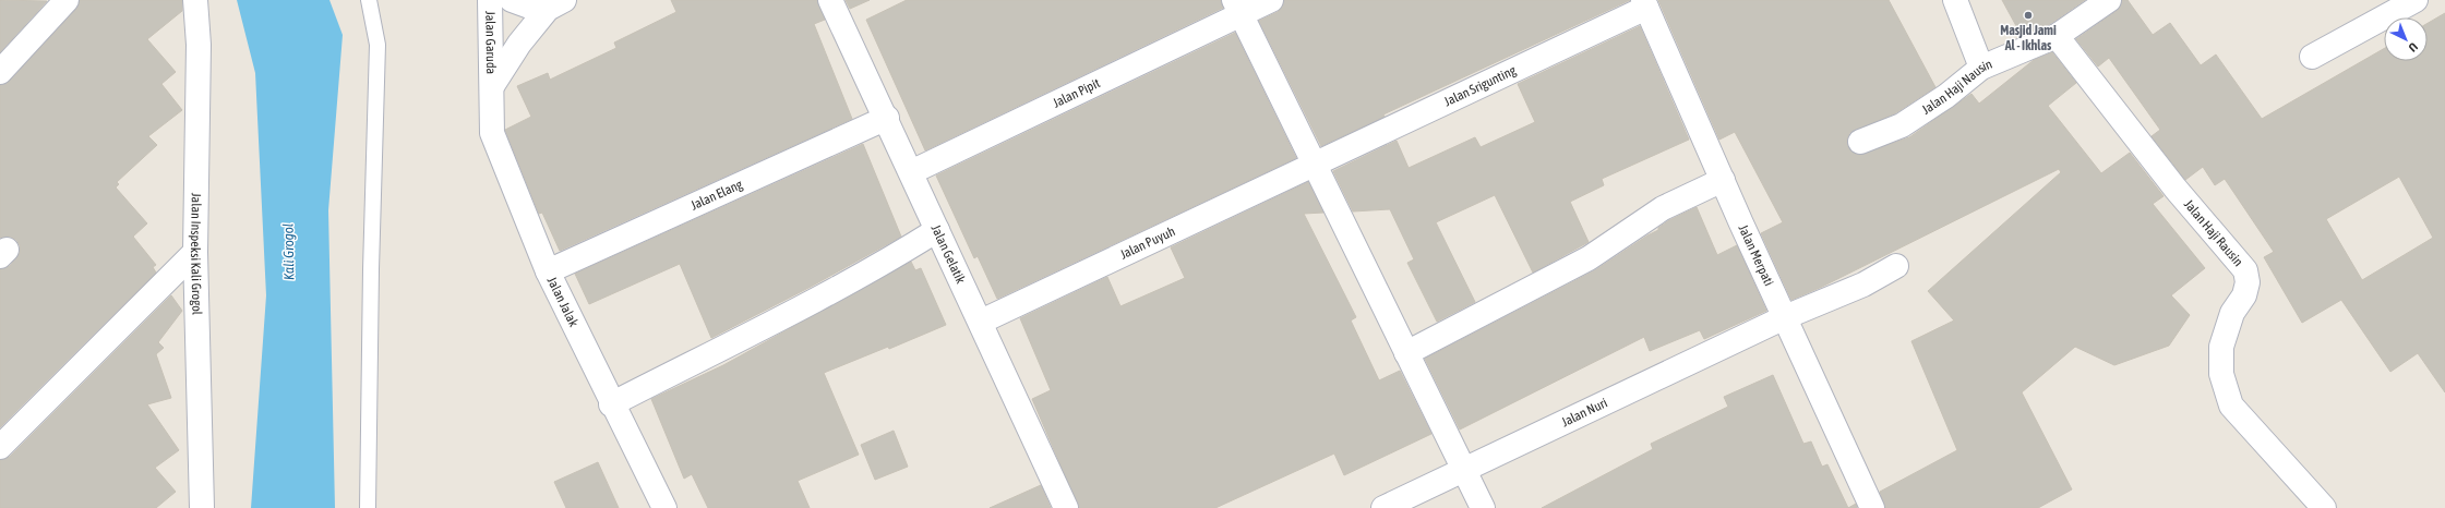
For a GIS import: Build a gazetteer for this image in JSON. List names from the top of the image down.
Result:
{
  "streets": {
    "street": [
      "Jalan Garuda",
      "Jalan Srigunting",
      "Jalan Haji Nausin",
      "Jalan Pipit",
      "Jalan Elang",
      "Jalan Haji Rausin",
      "Jalan Puyuh",
      "Jalan Inspeksi Kali Grogol",
      "Jalan Gelatik",
      "Jalan Merpati",
      "Jalan Jalak",
      "Jalan Nuri"
    ]
  },
  "crossings": [
    ["Jalan Garuda", "Jalan Jalak"],
    ["Jalan Srigunting", "Jalan Puyuh"],
    ["Jalan Srigunting", "Jalan Merpati"],
    ["Jalan Haji Nausin", "Jalan Haji Rausin"],
    ["Jalan Pipit", "Jalan Gelatik"],
    ["Jalan Elang", "Jalan Gelatik"],
    ["Jalan Elang", "Jalan Jalak"],
    ["Jalan Puyuh", "Jalan Gelatik"],
    ["Jalan Merpati", "Jalan Nuri"]
  ],
  "water": ["Kali Grogol"],
  "places": ["Masjid Jami Al - Ikhlas"],
  "north": "bottom right"
}
